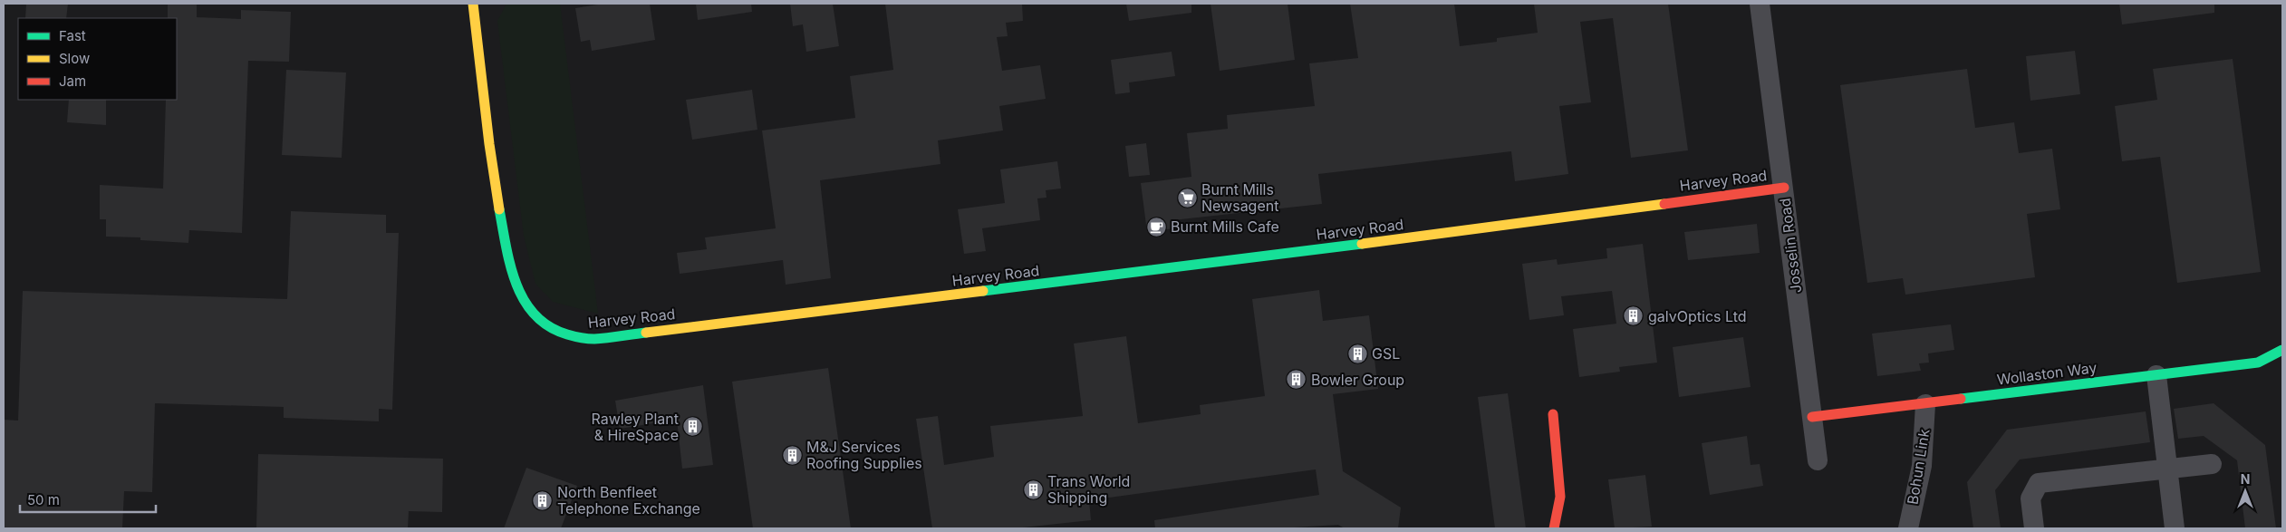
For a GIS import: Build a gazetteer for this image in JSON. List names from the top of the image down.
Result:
{
  "streets": {
    "street": [
      "Harvey Road",
      "Josselin Road",
      "Wollaston Way",
      "Bohun Link"
    ]
  },
  "crossings": [
    ["Harvey Road", "Josselin Road"],
    ["Josselin Road", "Wollaston Way"],
    ["Wollaston Way", "Bohun Link"]
  ],
  "places": {
    "supermarket": ["Burnt Mills Newsagent"],
    "cafe": ["Burnt Mills Cafe"],
    "building": [
      "galvOptics Ltd",
      "GSL",
      "Bowler Group",
      "Rawley Plant & HireSpace",
      "M&J Services Roofing Supplies",
      "Trans World Shipping",
      "North Benfleet Telephone Exchange"
    ]
  },
  "legend": ["Fast", "Slow", "Jam"],
  "scale_bar": "50 m",
  "north": "top"
}
